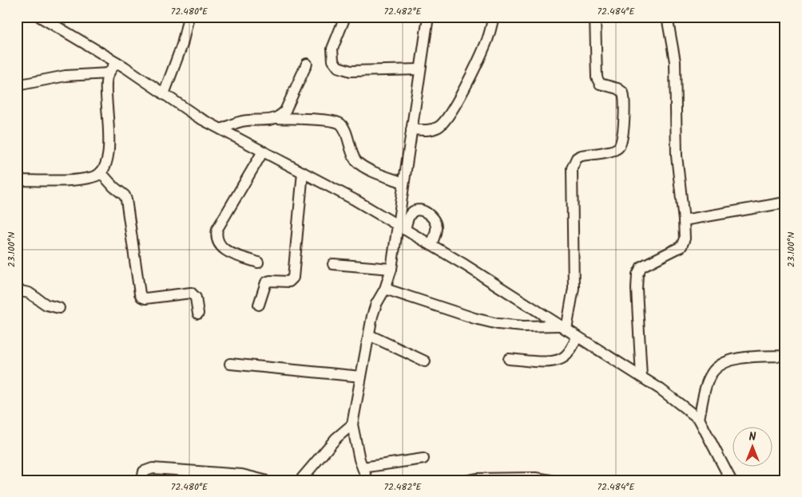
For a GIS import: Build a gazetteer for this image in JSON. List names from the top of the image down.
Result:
{
  "north": "top",
  "coordinates": [
    "72.480°E",
    "72.482°E",
    "72.484°E",
    "23.100°N"
  ]
}
